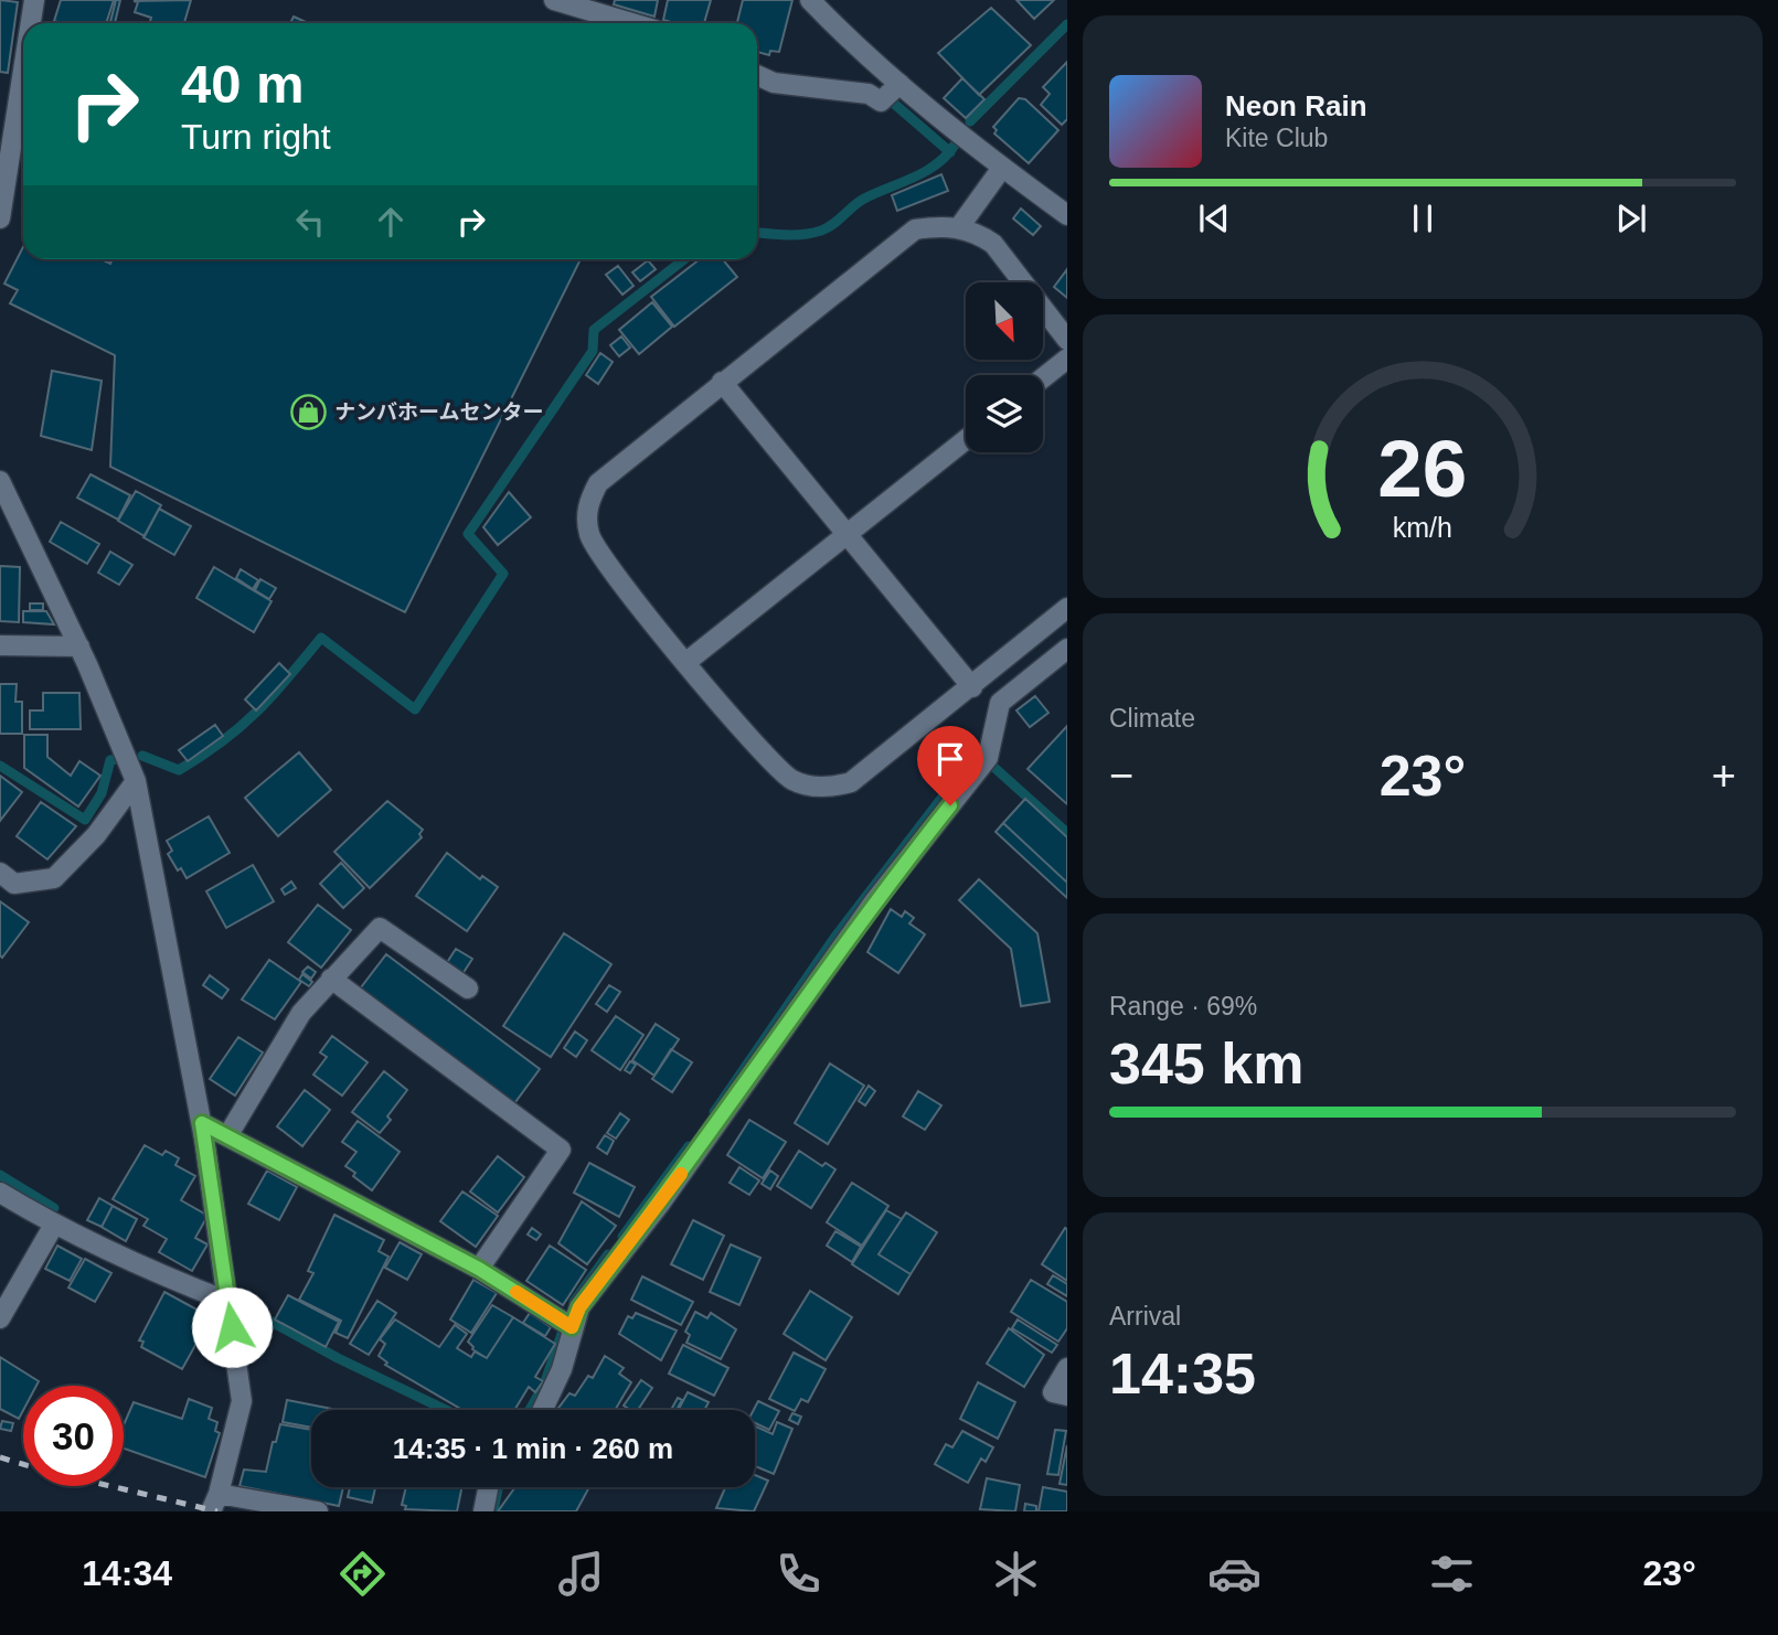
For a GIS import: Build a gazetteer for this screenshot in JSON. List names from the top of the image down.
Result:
{
  "places": {
    "shop": ["ナンバホームセンター"]
  },
  "north": "bottom right",
  "page": {
    "turn": ["40 m", "Turn right"],
    "song": ["Neon Rain", "Kite Club"],
    "tile": [
      "Climate",
      ["Range · 69%", "345 km"],
      ["Arrival", "14:35"]
    ],
    "heat": ["−", "23°", "+"],
    "limit": "30",
    "trip": "14:35 · 1 min · 260 m",
    "tabs": ["14:34", "23°"],
    "gauge": ["26", "km/h"]
  }
}
